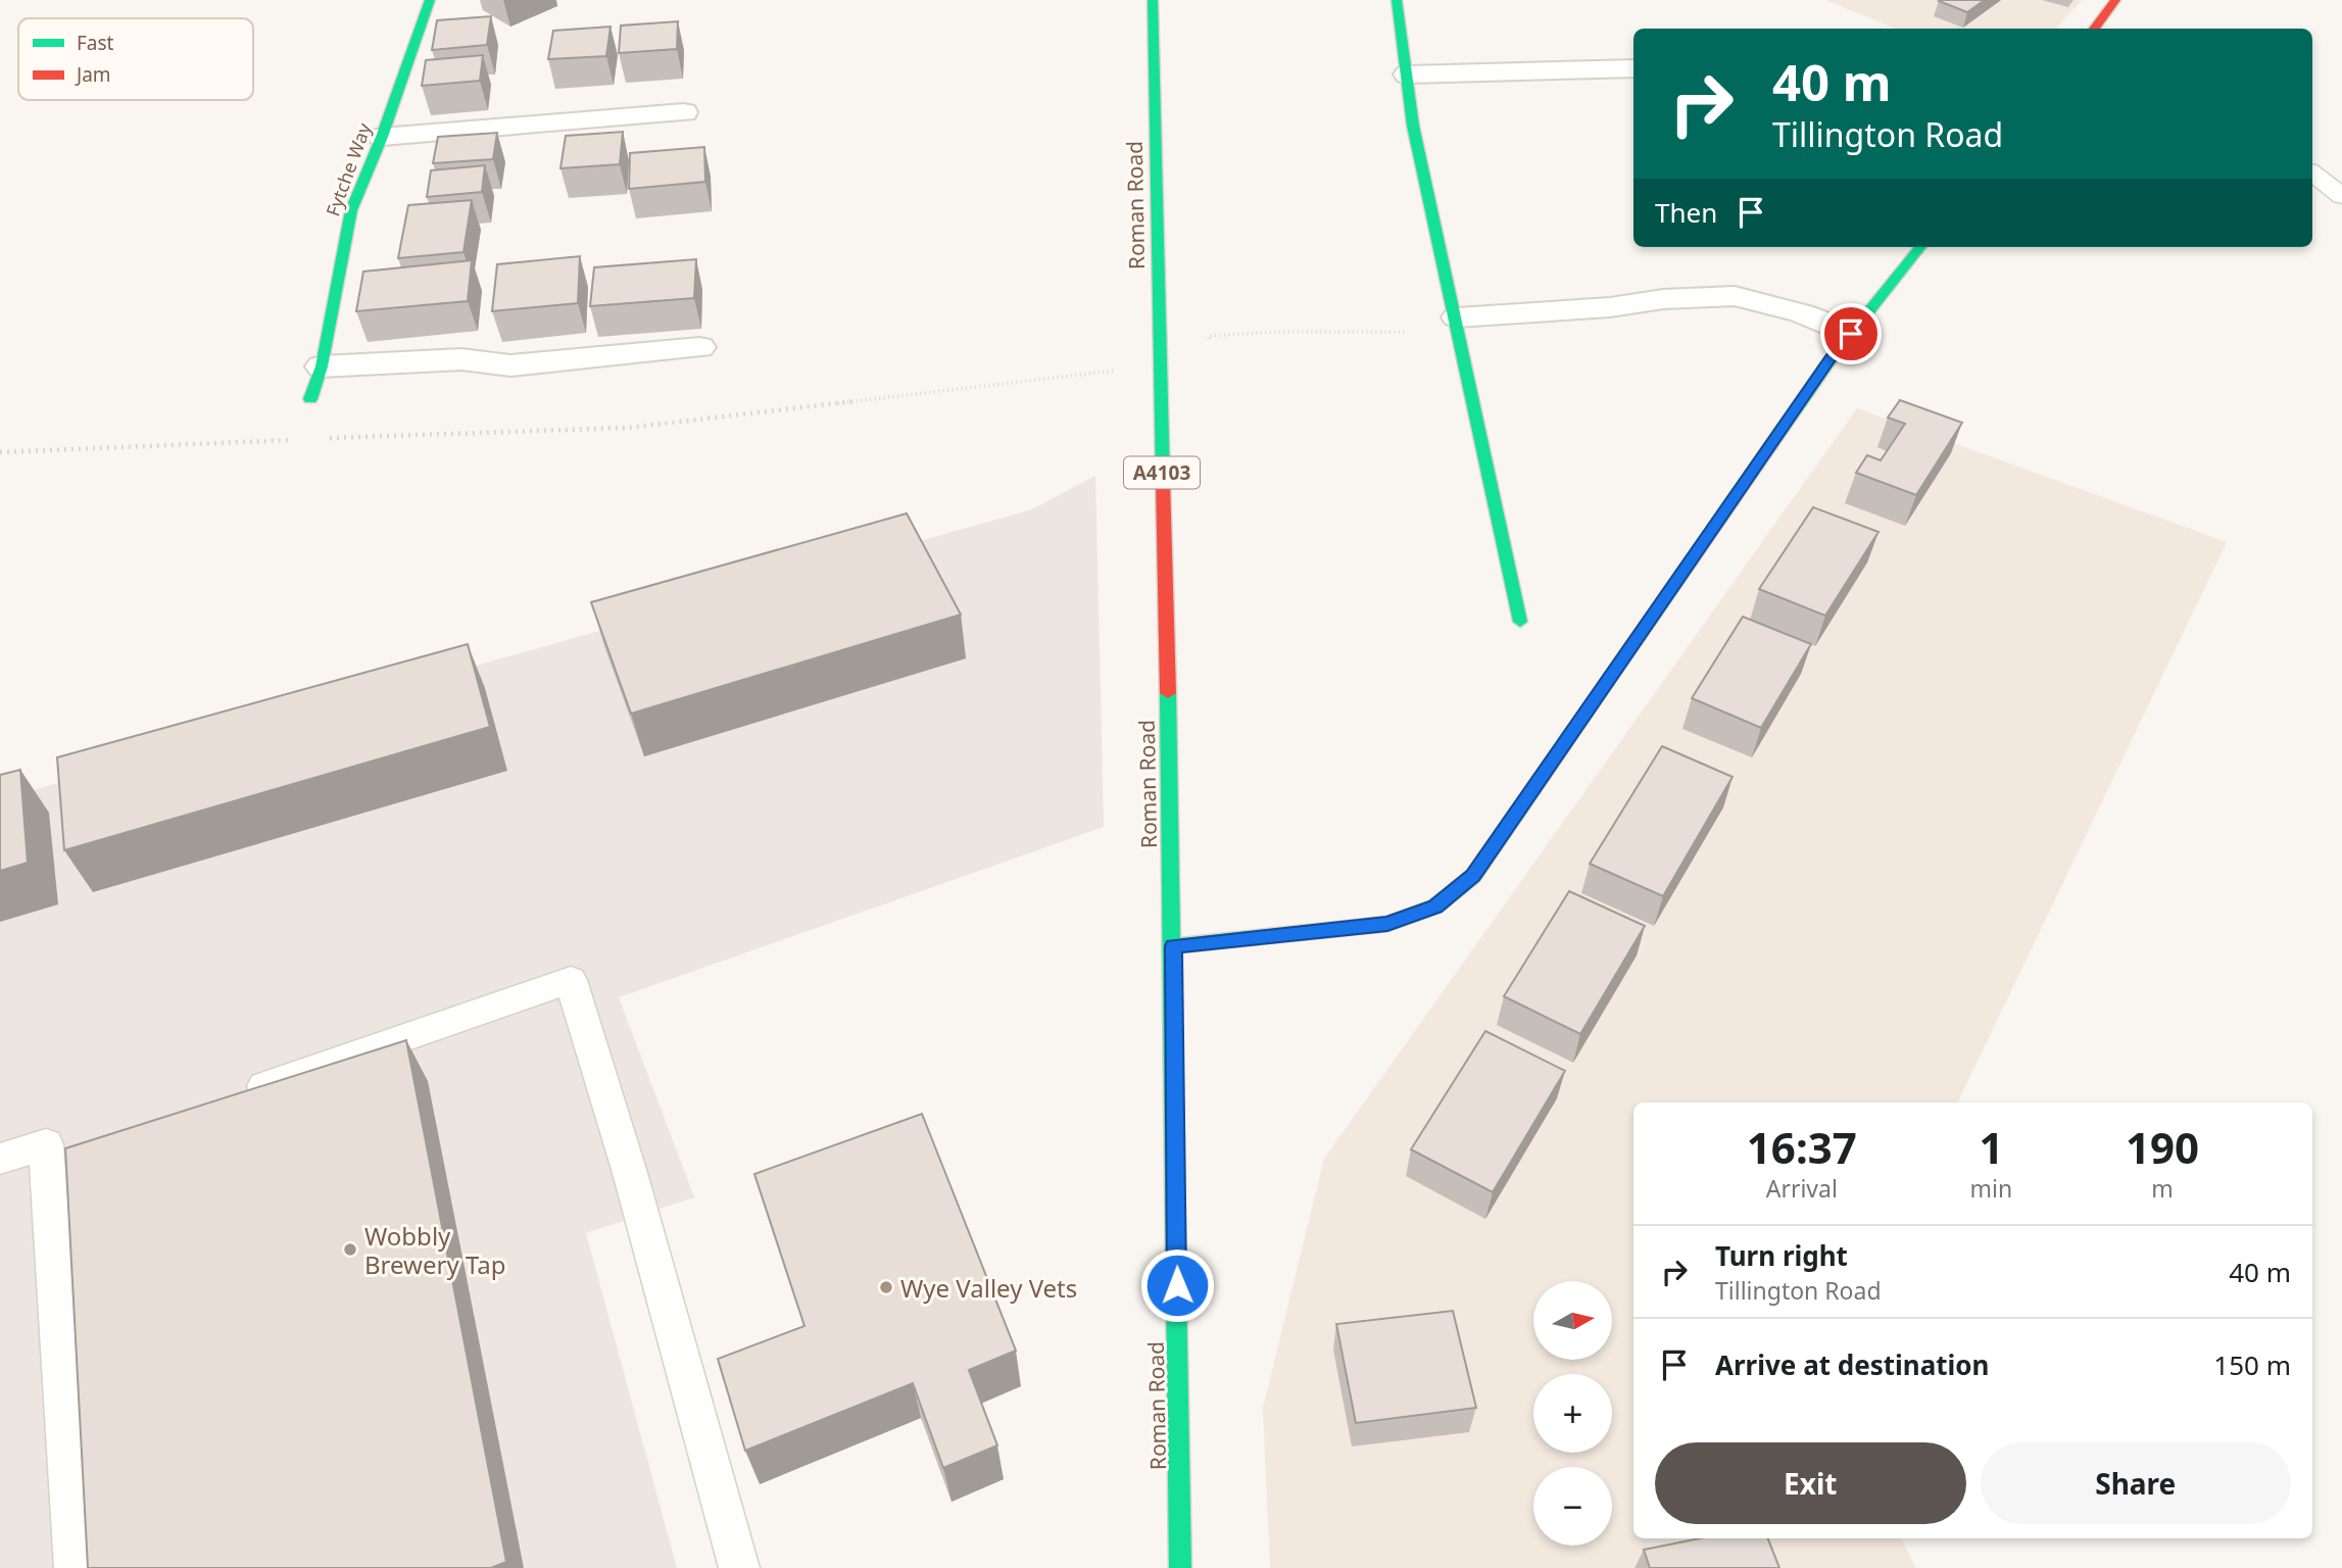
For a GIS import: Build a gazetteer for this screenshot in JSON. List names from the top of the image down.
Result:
{
  "streets": {
    "street": ["Fytche Way", "Roman Road", "A4103"]
  },
  "places": ["Wobbly Brewery Tap", "Wye Valley Vets"],
  "legend": ["Fast", "Jam"],
  "north": "right",
  "page": {
    "turn": ["40 m", "Tillington Road"],
    "then": "Then",
    "eta": [
      "16:37",
      "Arrival",
      "1",
      "min",
      "190",
      "m"
    ],
    "list": [
      {
        "name": "Turn right",
        "note": "Tillington Road",
        "value": "40 m"
      },
      {
        "name": "Arrive at destination",
        "value": "150 m"
      }
    ],
    "map_buttons": ["+", "−"],
    "buttons": ["Exit", "Share"]
  }
}
